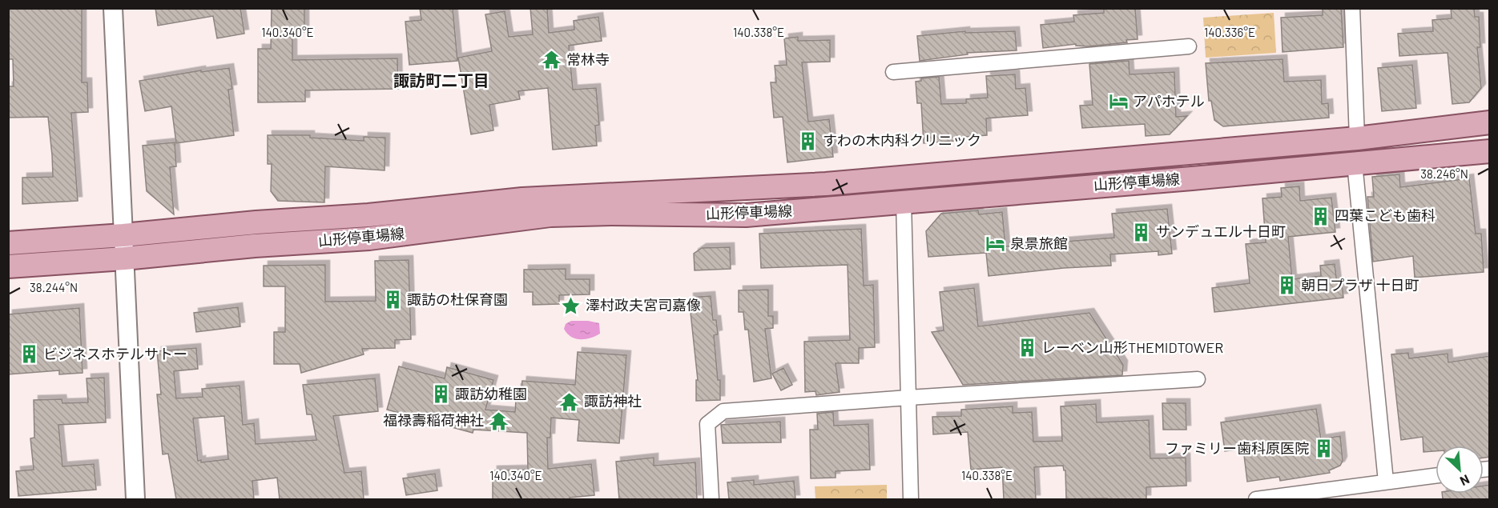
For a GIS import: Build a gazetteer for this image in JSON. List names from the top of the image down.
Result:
{
  "streets": {
    "main road": ["山形停車場線"]
  },
  "districts": ["諏訪町二丁目"],
  "places": {
    "temple": ["常林寺", "諏訪神社", "福禄壽稲荷神社"],
    "hotel": ["アパホテル", "泉景旅館"],
    "building": [
      "すわの木内科クリニック",
      "四葉こども歯科",
      "サンデュエル十日町",
      "朝日プラザ 十日町",
      "諏訪の杜保育園",
      "レーベン山形THEMIDTOWER",
      "ビジネスホテルサトー",
      "諏訪幼稚園",
      "ファミリー歯科原医院"
    ],
    "place": ["澤村政夫宮司嘉像"]
  },
  "north": "bottom right",
  "coordinates": [
    "140.340°E",
    "140.338°E",
    "140.336°E",
    "38.246°N",
    "38.244°N"
  ]
}
